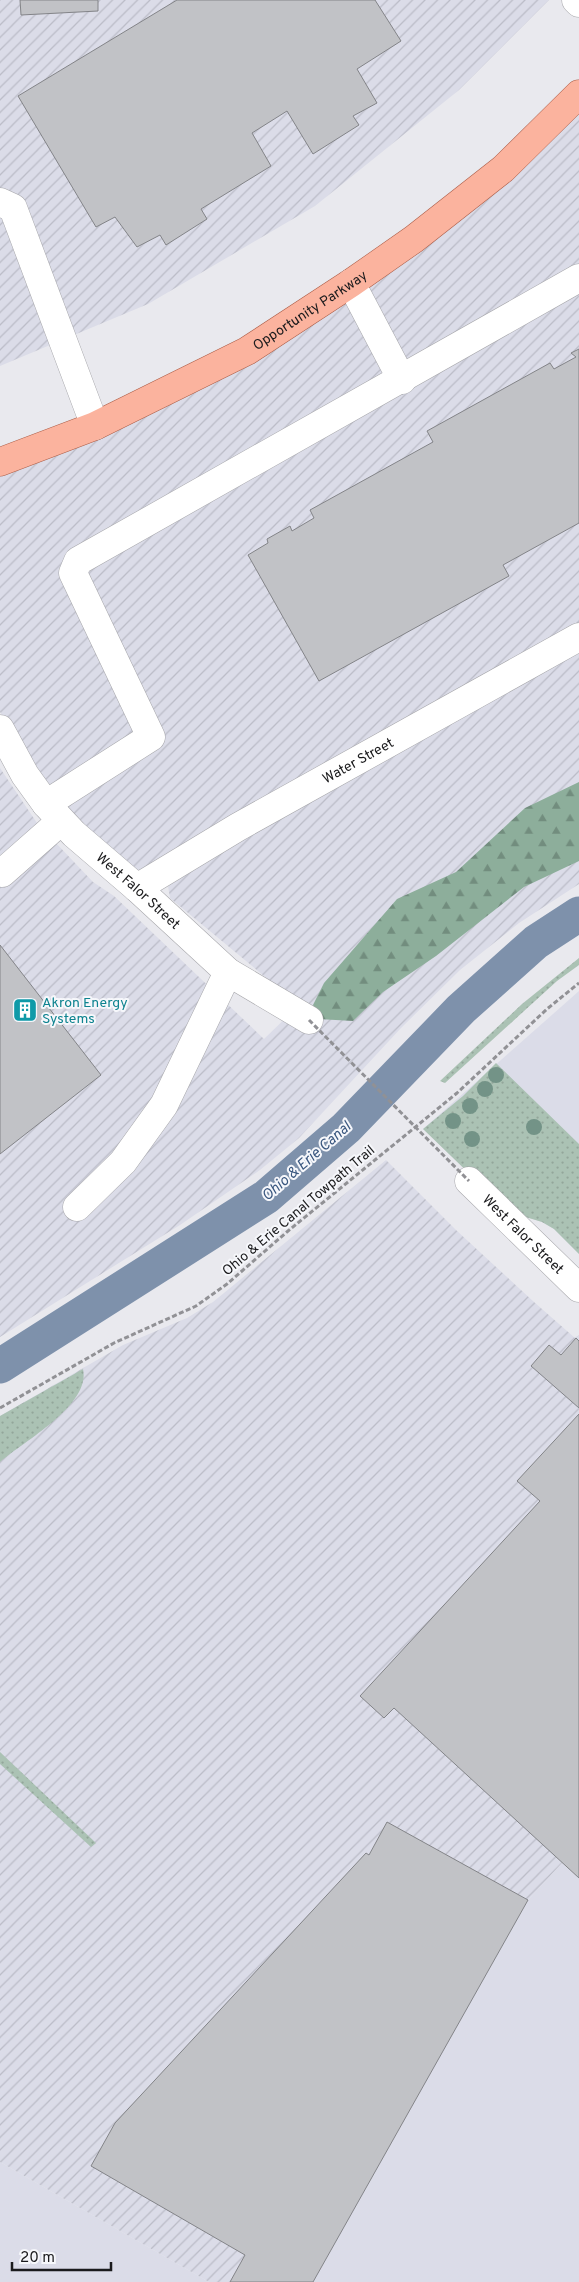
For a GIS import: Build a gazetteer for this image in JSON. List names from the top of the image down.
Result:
{
  "streets": {
    "main road": ["Opportunity Parkway"],
    "street": ["Water Street", "West Falor Street"],
    "path": ["Ohio & Erie Canal Towpath Trail"]
  },
  "crossings": [
    ["Water Street", "West Falor Street"]
  ],
  "water": ["Ohio & Erie Canal"],
  "places": {
    "building": ["Akron Energy Systems"]
  },
  "scale_bar": "20 m"
}
